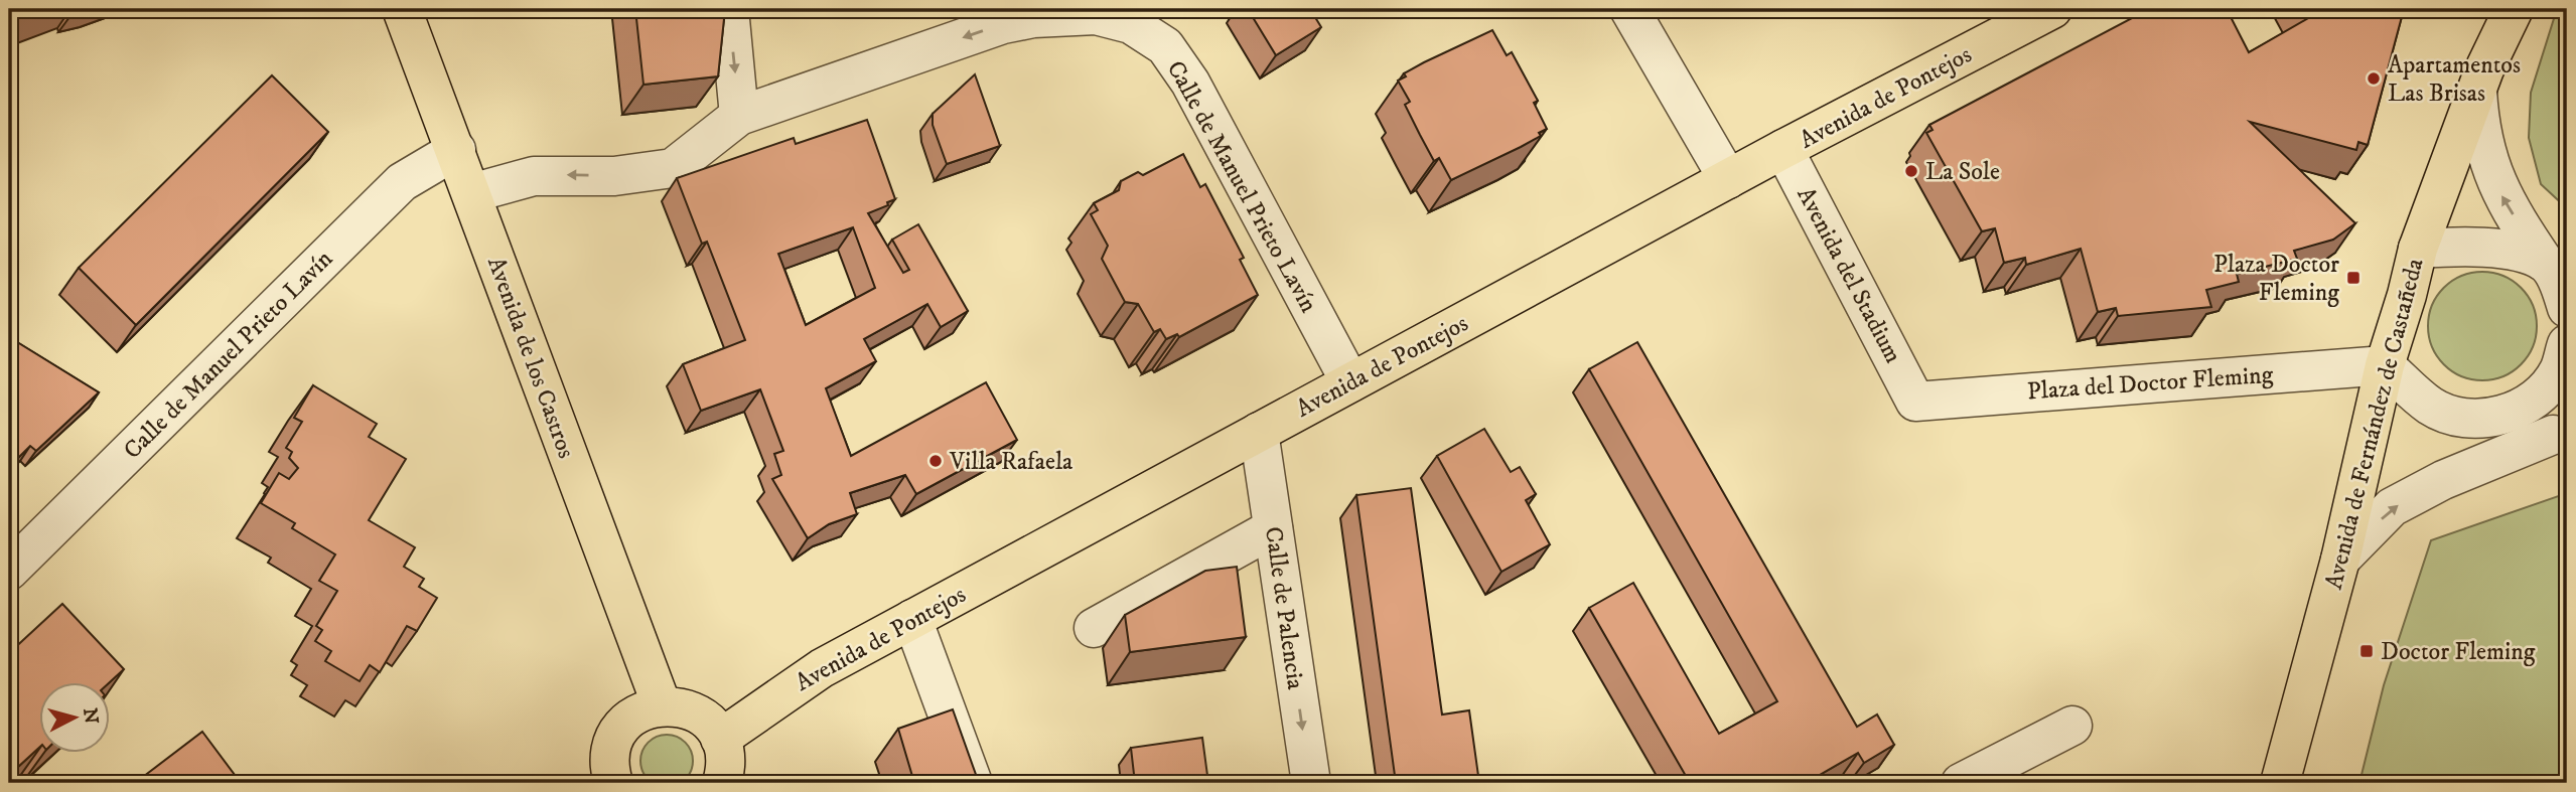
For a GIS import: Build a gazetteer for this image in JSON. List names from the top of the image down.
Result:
{
  "streets": {
    "main road": ["Avenida de Pontejos", "Avenida de los Castros", "Avenida de Fernández de Castañeda"],
    "street": [
      "Calle de Manuel Prieto Lavín",
      "Avenida del Stadium",
      "Plaza del Doctor Fleming",
      "Calle de Palencia"
    ]
  },
  "crossings": [
    ["Avenida de Pontejos", "Calle de Manuel Prieto Lavín"],
    ["Avenida de Pontejos", "Avenida del Stadium"],
    ["Avenida de Pontejos", "Calle de Palencia"],
    ["Calle de Manuel Prieto Lavín", "Avenida de los Castros"],
    ["Avenida del Stadium", "Plaza del Doctor Fleming"],
    ["Plaza del Doctor Fleming", "Avenida de Fernández de Castañeda"]
  ],
  "one_way": ["Calle de Manuel Prieto Lavín", "Calle de Palencia"],
  "places": {
    "other": ["Apartamentos Las Brisas", "La Sole", "Villa Rafaela"],
    "transit": ["Plaza Doctor Fleming", "Doctor Fleming"]
  },
  "north": "right"
}
